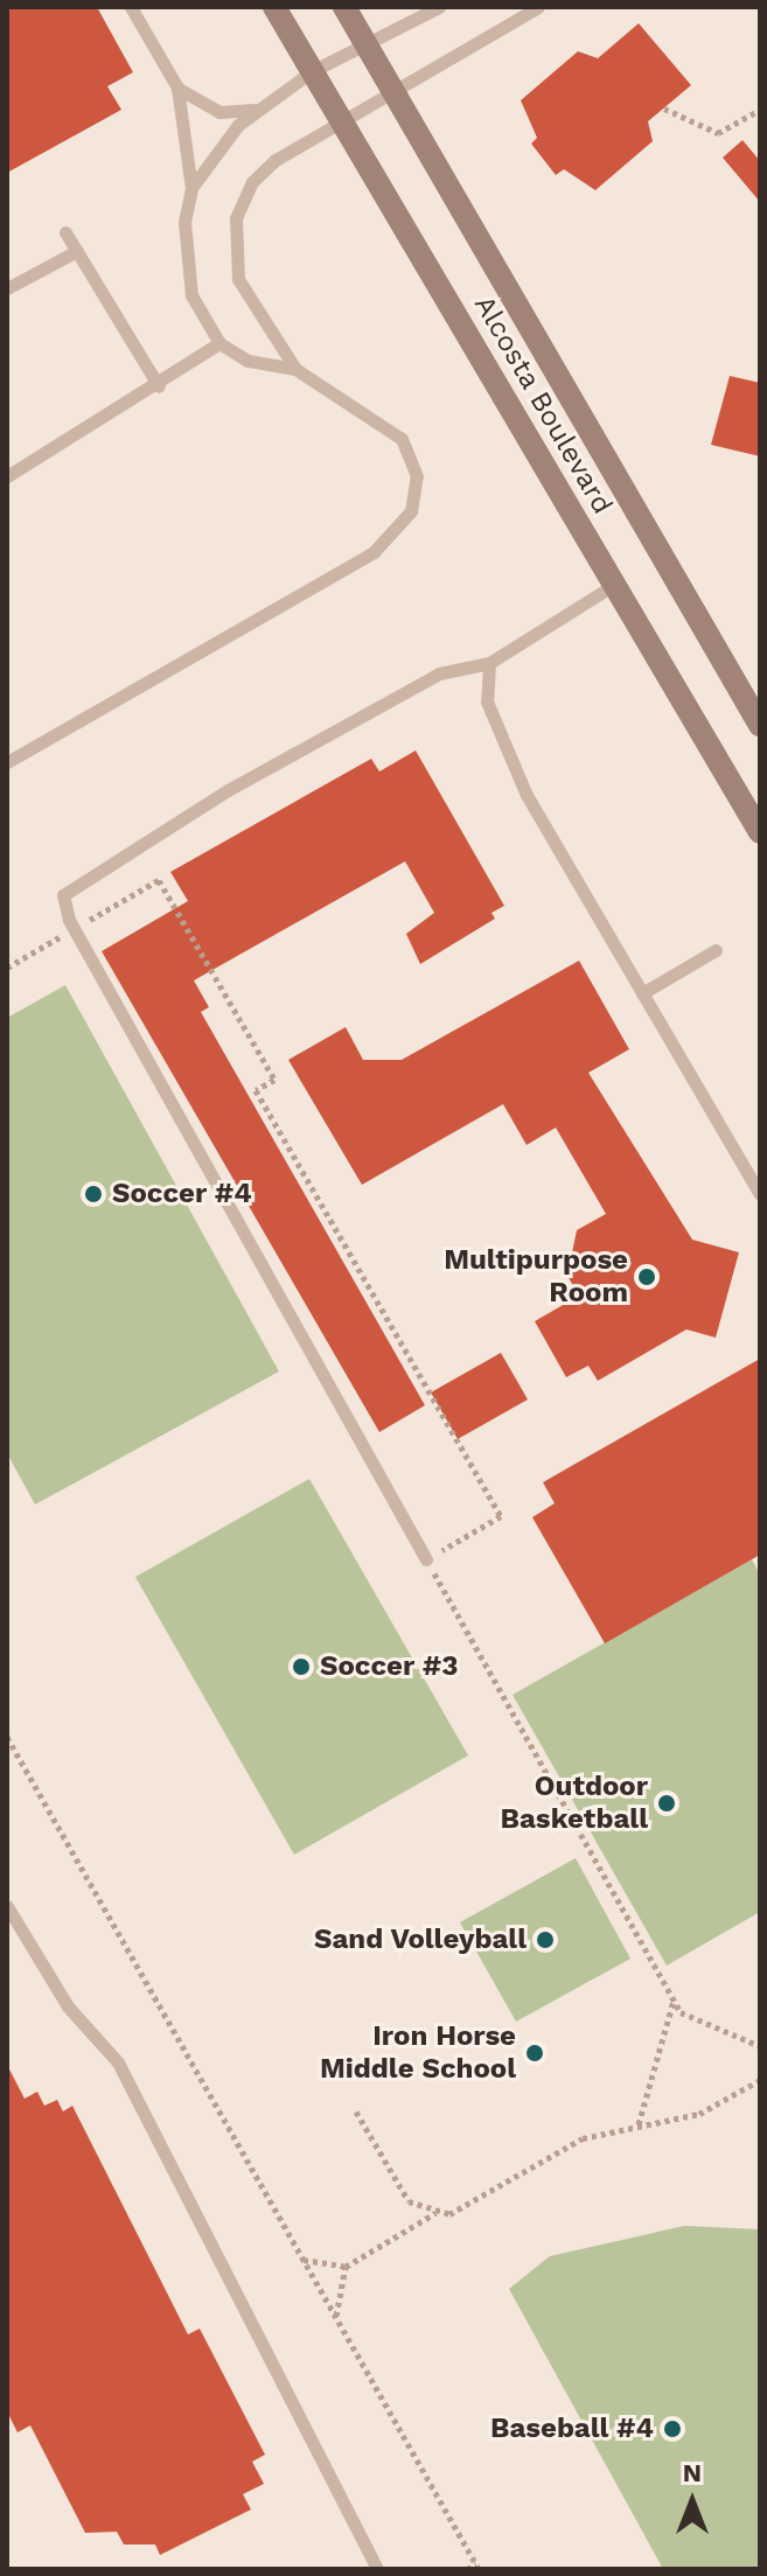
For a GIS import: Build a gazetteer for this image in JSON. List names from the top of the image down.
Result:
{
  "streets": {
    "main road": ["Alcosta Boulevard"]
  },
  "places": [
    "Soccer #4",
    "Multipurpose Room",
    "Soccer #3",
    "Outdoor Basketball",
    "Sand Volleyball",
    "Iron Horse Middle School",
    "Baseball #4"
  ],
  "north": "top"
}
